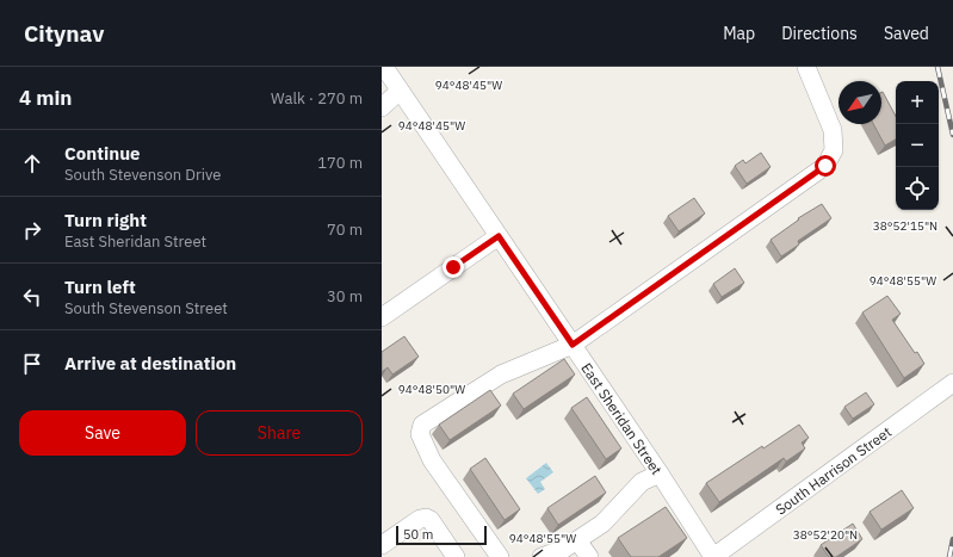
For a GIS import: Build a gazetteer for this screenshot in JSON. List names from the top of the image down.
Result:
{
  "streets": {
    "street": ["East Sheridan Street", "South Harrison Street"]
  },
  "crossings": [
    ["East Sheridan Street", "South Harrison Street"]
  ],
  "scale_bar": "50 m",
  "north": "bottom left",
  "page": {
    "header": "Citynav",
    "nav": ["Map", "Directions", "Saved"],
    "heading": ["4 min", "Walk · 270 m"],
    "map_buttons": ["+", "−"],
    "list": [
      ["Continue", "South Stevenson Drive", "170 m"],
      ["Turn right", "East Sheridan Street", "70 m"],
      ["Turn left", "South Stevenson Street", "30 m"],
      "Arrive at destination"
    ],
    "buttons": ["Save", "Share"],
    "scale": "50 m"
  },
  "coordinates": [
    "94°48'45\"W",
    "38°52'15\"N",
    "94°48'55\"W",
    "94°48'50\"W",
    "38°52'20\"N"
  ]
}
